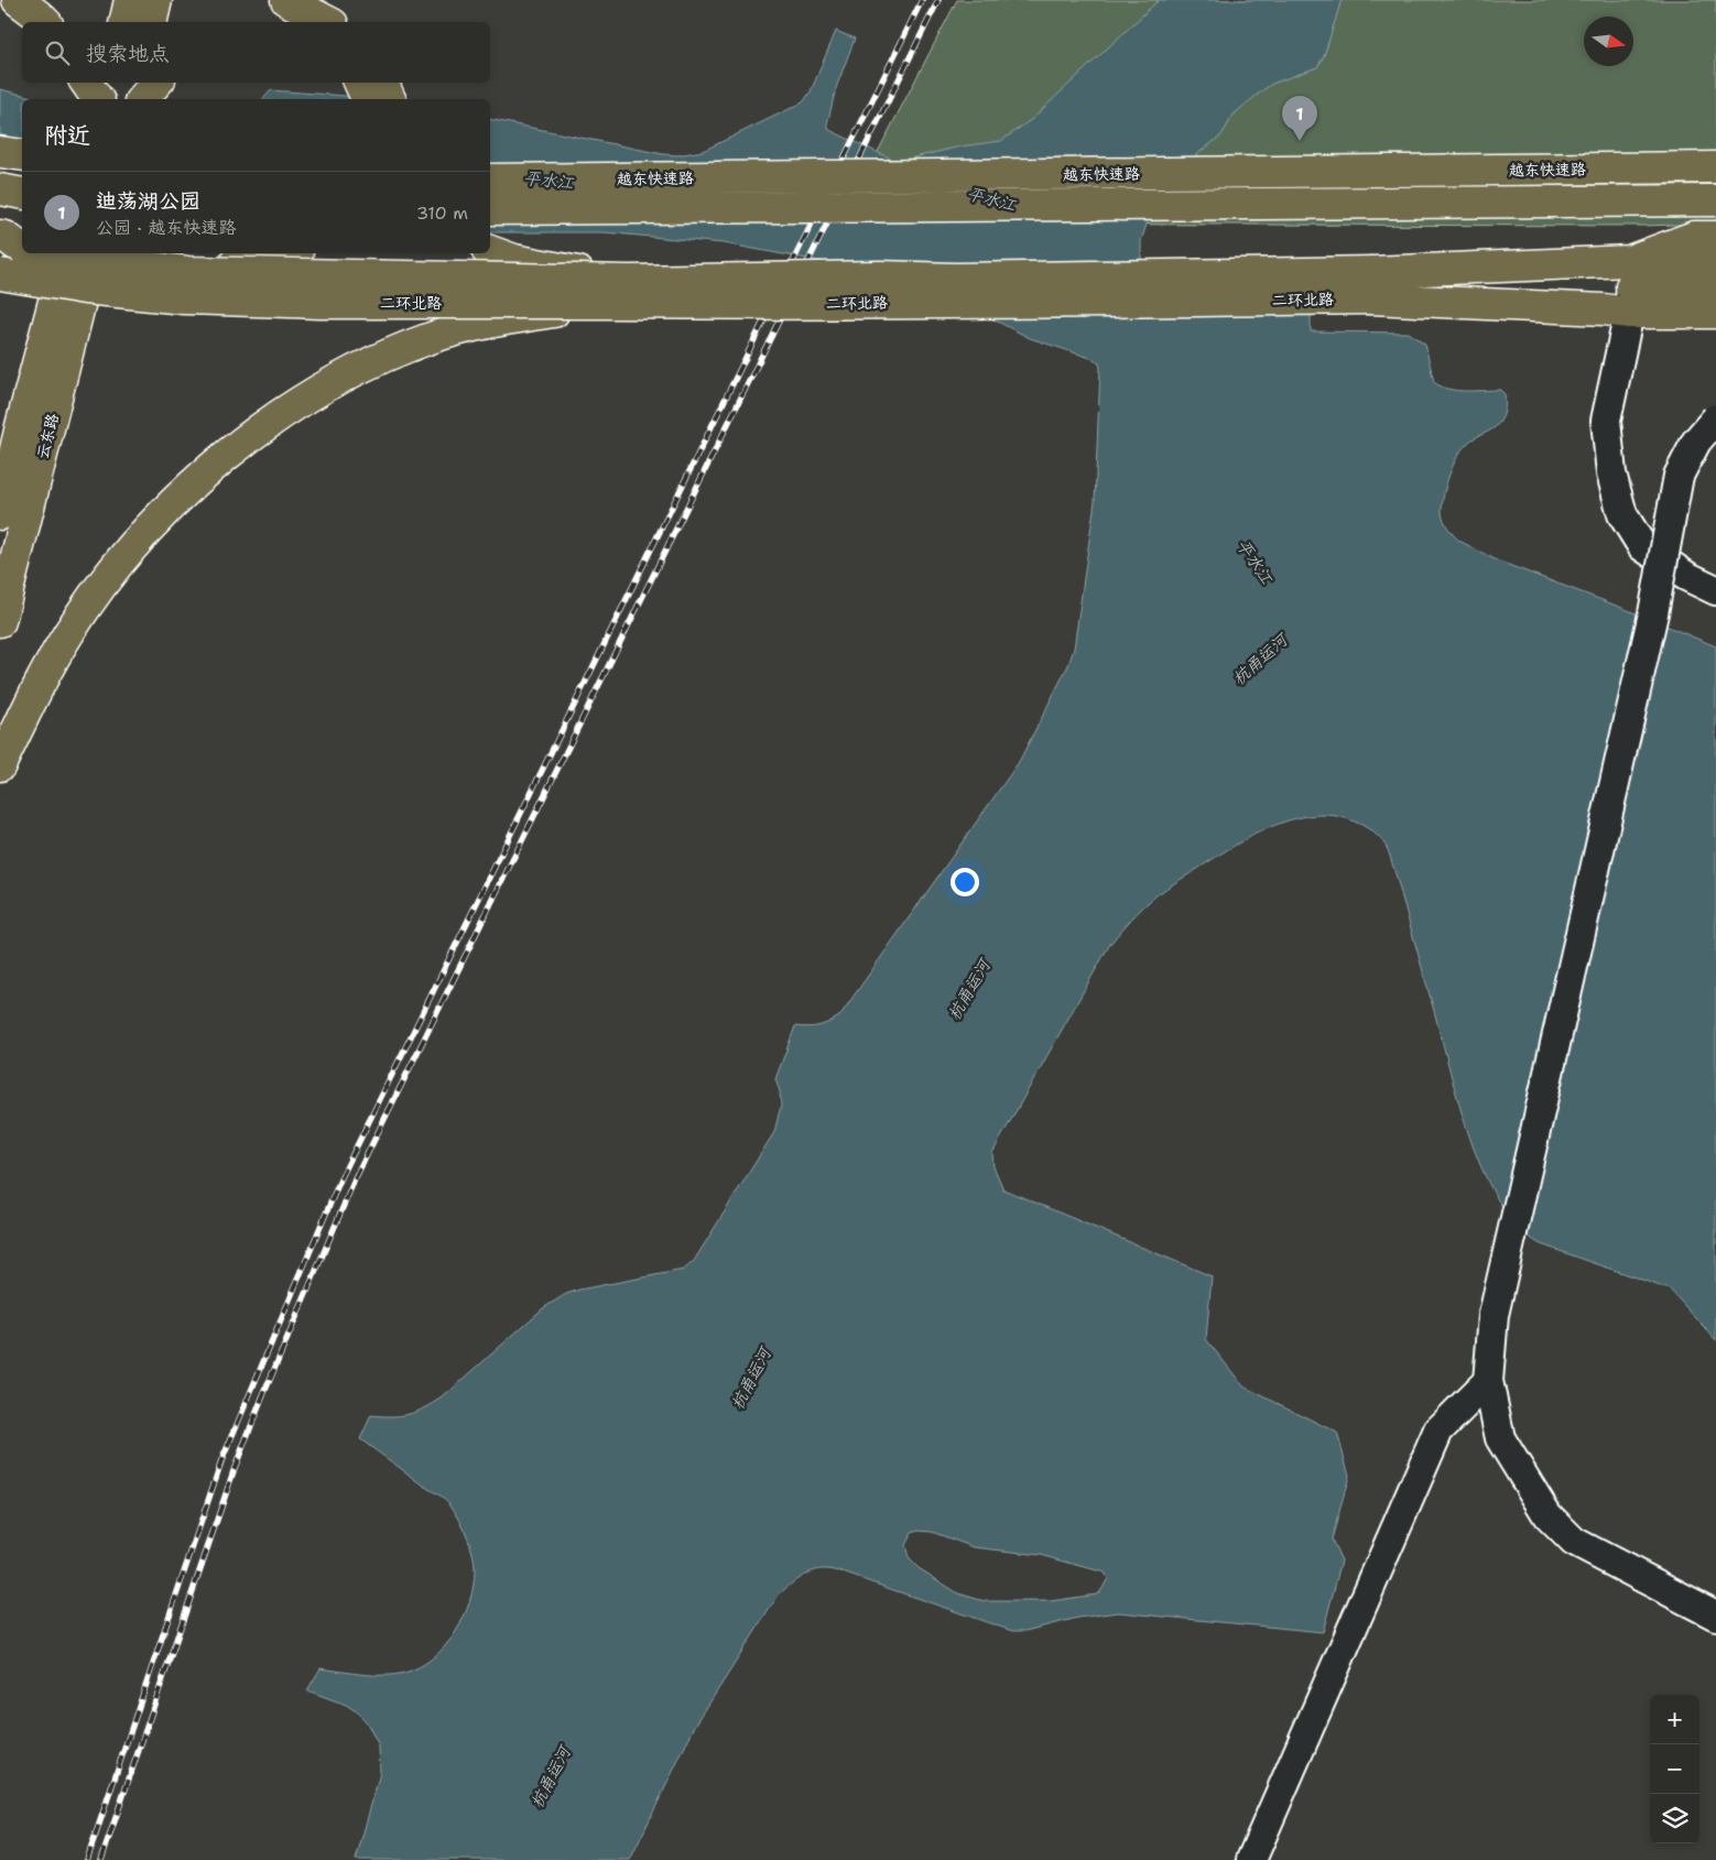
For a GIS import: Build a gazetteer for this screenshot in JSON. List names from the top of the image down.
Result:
{
  "streets": {
    "main road": ["越东快速路", "二环北路", "云东路"]
  },
  "water": ["平水江", "杭甬运河"],
  "north": "right",
  "page": {
    "search": "搜索地点",
    "pins": "1",
    "heading": "附近",
    "list": [
      {
        "mark": "1",
        "name": "迪荡湖公园",
        "note": "公园 · 越东快速路",
        "value": "310 m"
      }
    ],
    "map_buttons": ["+", "−"]
  }
}
